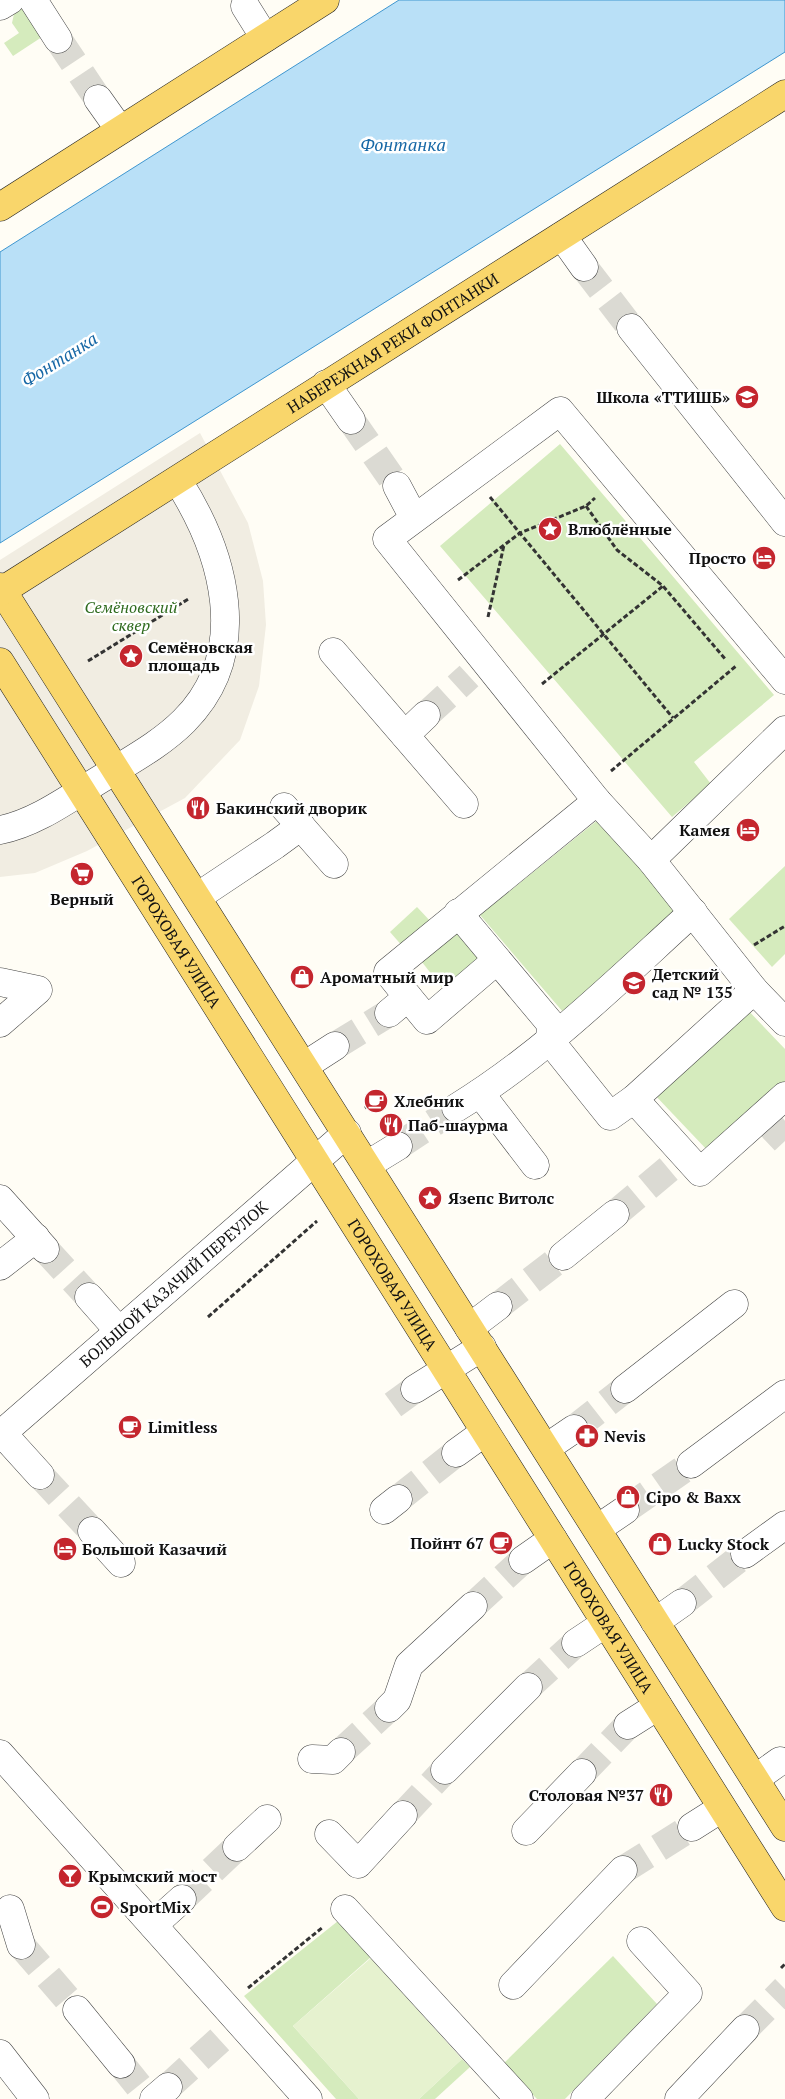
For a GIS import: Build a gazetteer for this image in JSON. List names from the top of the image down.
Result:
{
  "streets": {
    "main road": ["НАБЕРЕЖНАЯ РЕКИ ФОНТАНКИ", "ГОРОХОВАЯ УЛИЦА"],
    "street": ["БОЛЬШОЙ КАЗАЧИЙ ПЕРЕУЛОК"]
  },
  "crossings": [
    ["ГОРОХОВАЯ УЛИЦА", "БОЛЬШОЙ КАЗАЧИЙ ПЕРЕУЛОК"]
  ],
  "water": ["Фонтанка"],
  "parks": ["Семёновский сквер"],
  "places": {
    "school or university": ["Школа «ТТИШБ»", "Детский сад № 135"],
    "place": ["Влюблённые", "Семёновская площадь", "Язепс Витолс"],
    "hotel": ["Просто", "Камея", "Большой Казачий"],
    "restaurant": ["Бакинский дворик", "Паб-шаурма", "Столовая №37"],
    "supermarket": ["Верный"],
    "shop": ["Ароматный мир", "Cipo & Baxx", "Lucky Stock"],
    "cafe": ["Хлебник", "Limitless", "Пойнт 67"],
    "pharmacy": ["Nevis"],
    "bar": ["Крымский мост"],
    "sports": ["SportMix"]
  }
}
